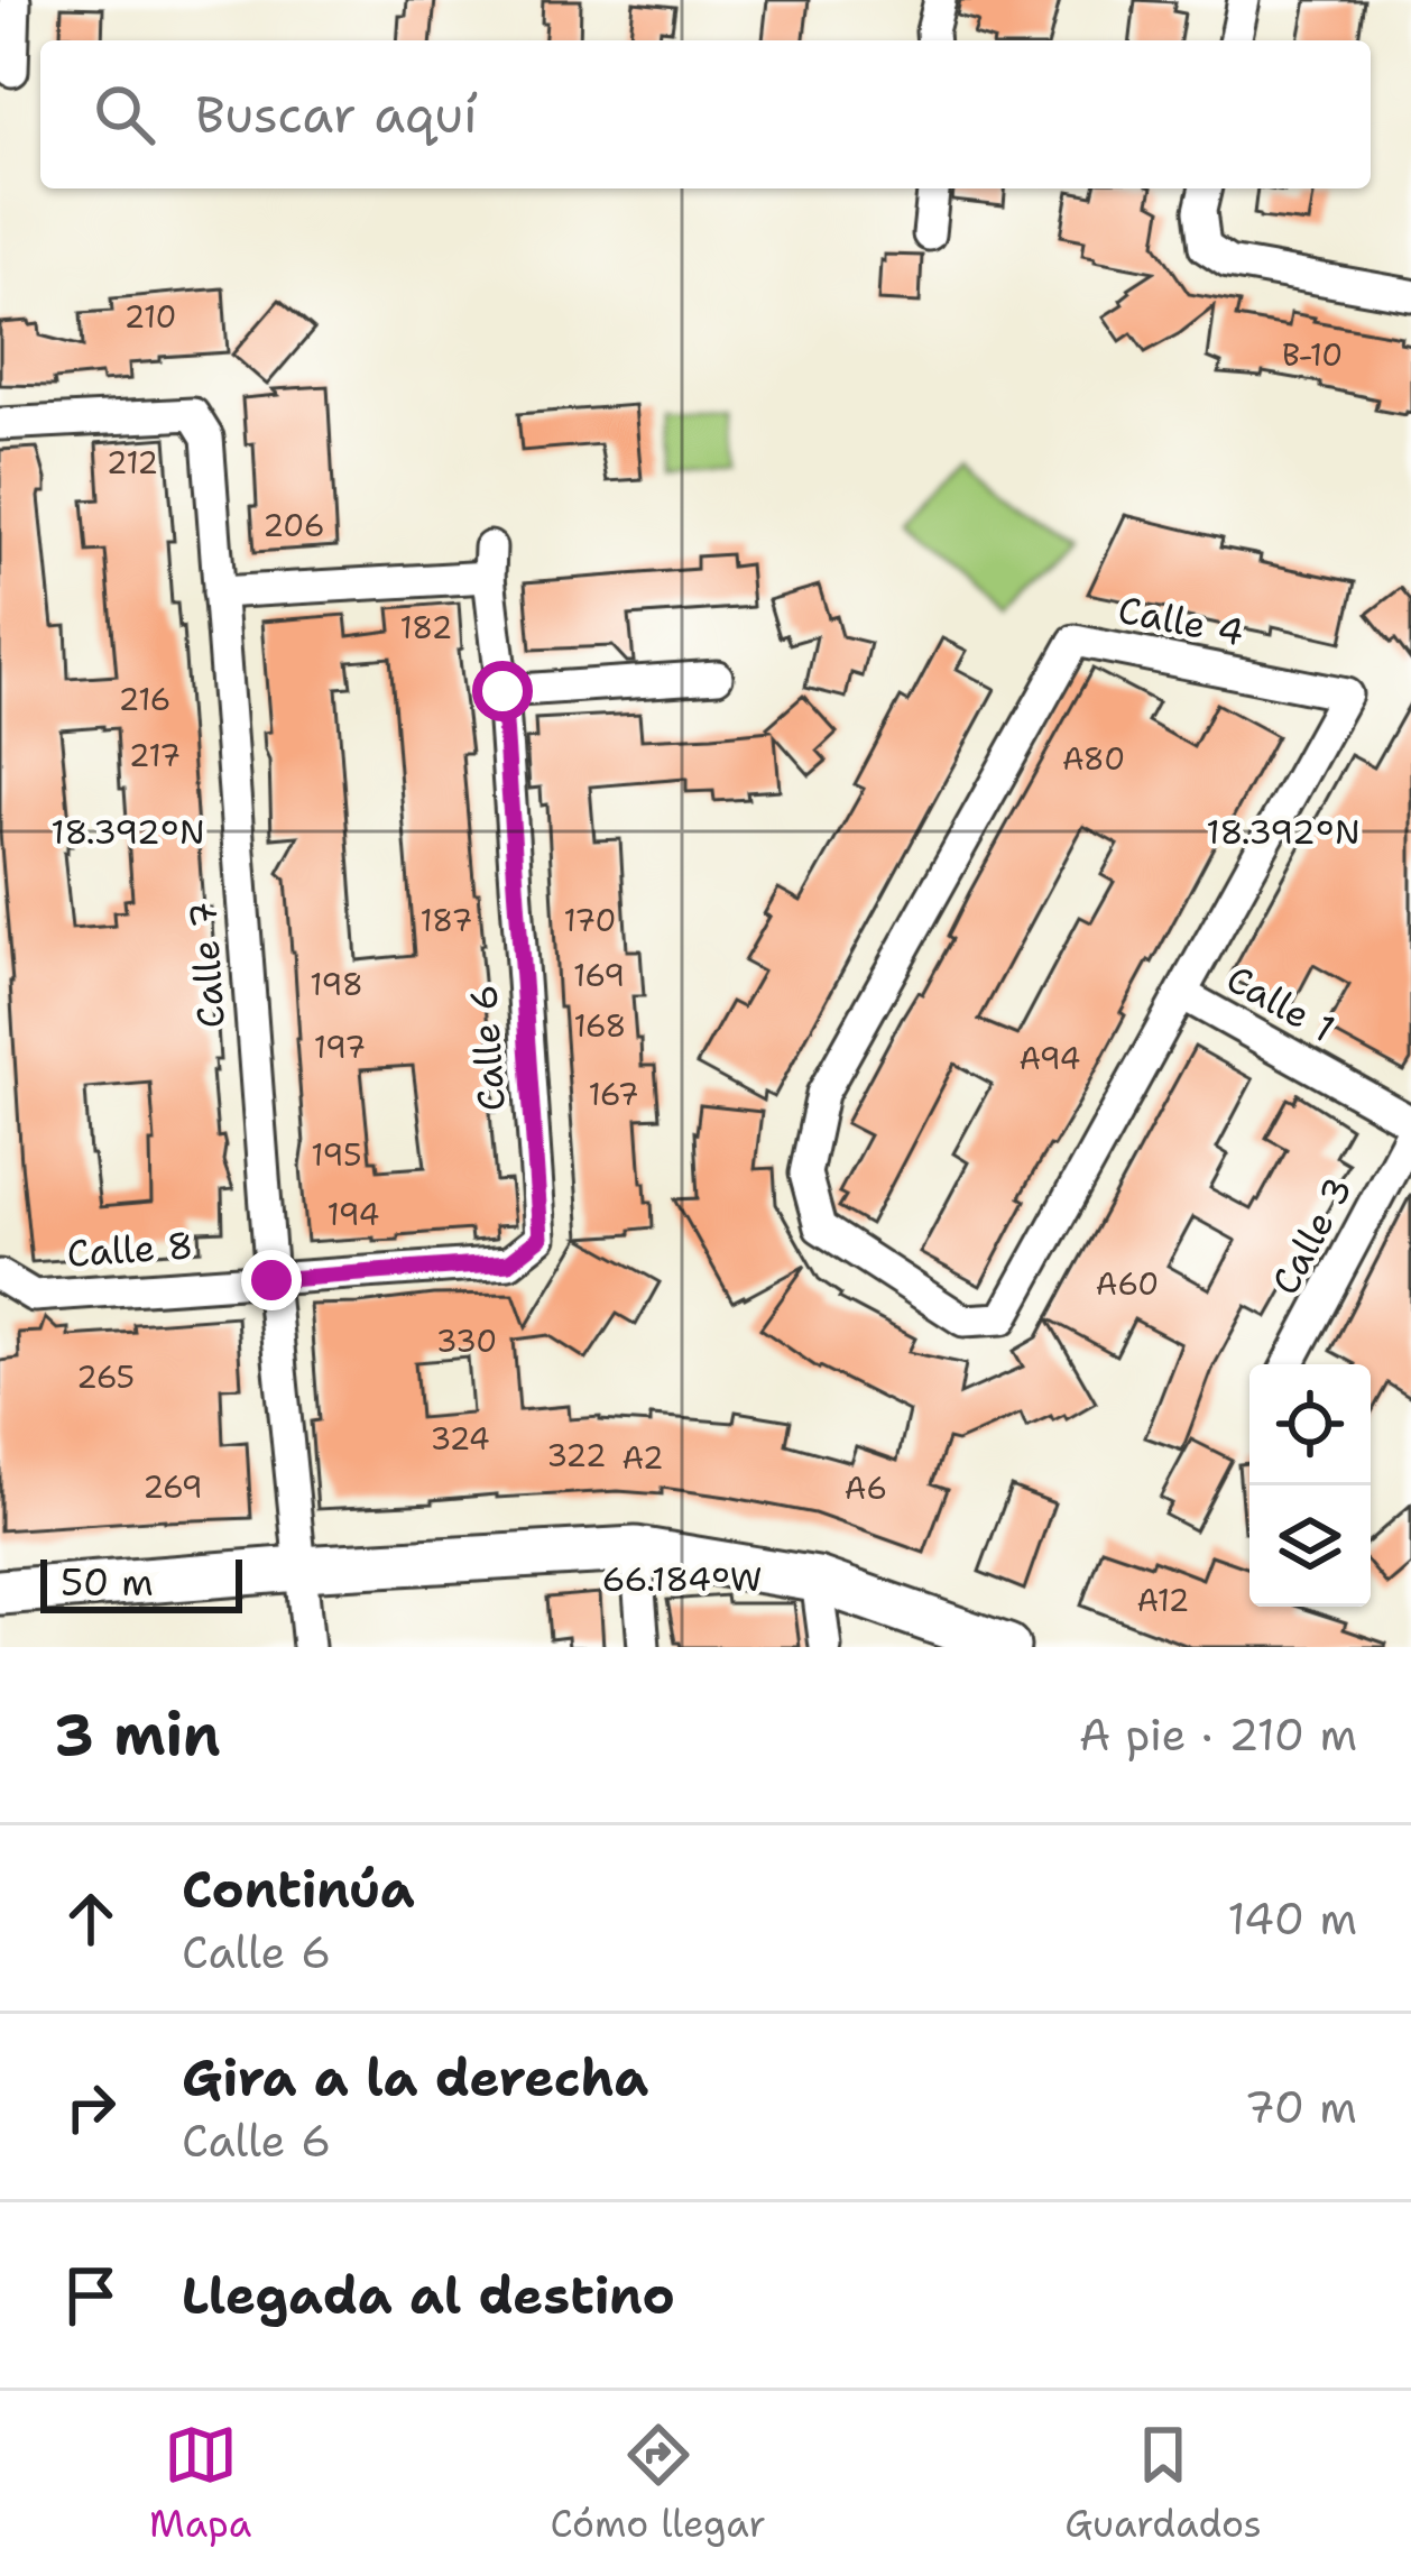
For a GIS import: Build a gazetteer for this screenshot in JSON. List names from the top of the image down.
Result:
{
  "streets": {
    "street": [
      "Calle 4",
      "Calle 7",
      "Calle 1",
      "Calle 6",
      "Calle 3",
      "Calle 8"
    ]
  },
  "crossings": [
    ["Calle 4", "Calle 1"],
    ["Calle 7", "Calle 6"],
    ["Calle 7", "Calle 8"],
    ["Calle 6", "Calle 8"]
  ],
  "house_numbers": [
    "210",
    "B-10",
    "212",
    "206",
    "182",
    "216",
    "217",
    "A80",
    "187",
    "170",
    "169",
    "198",
    "168",
    "197",
    "A94",
    "167",
    "195",
    "194",
    "A60",
    "330",
    "265",
    "324",
    "322",
    "A2",
    "269",
    "A6",
    "A12"
  ],
  "scale_bar": "50 m",
  "page": {
    "search": "Buscar aquí",
    "scale": "50 m",
    "heading": ["3 min", "A pie · 210 m"],
    "list": [
      ["Continúa", "Calle 6", "140 m"],
      ["Gira a la derecha", "Calle 6", "70 m"],
      "Llegada al destino"
    ],
    "nav": ["Mapa", "Cómo llegar", "Guardados"]
  },
  "coordinates": ["18.392°N", "66.184°W"]
}
